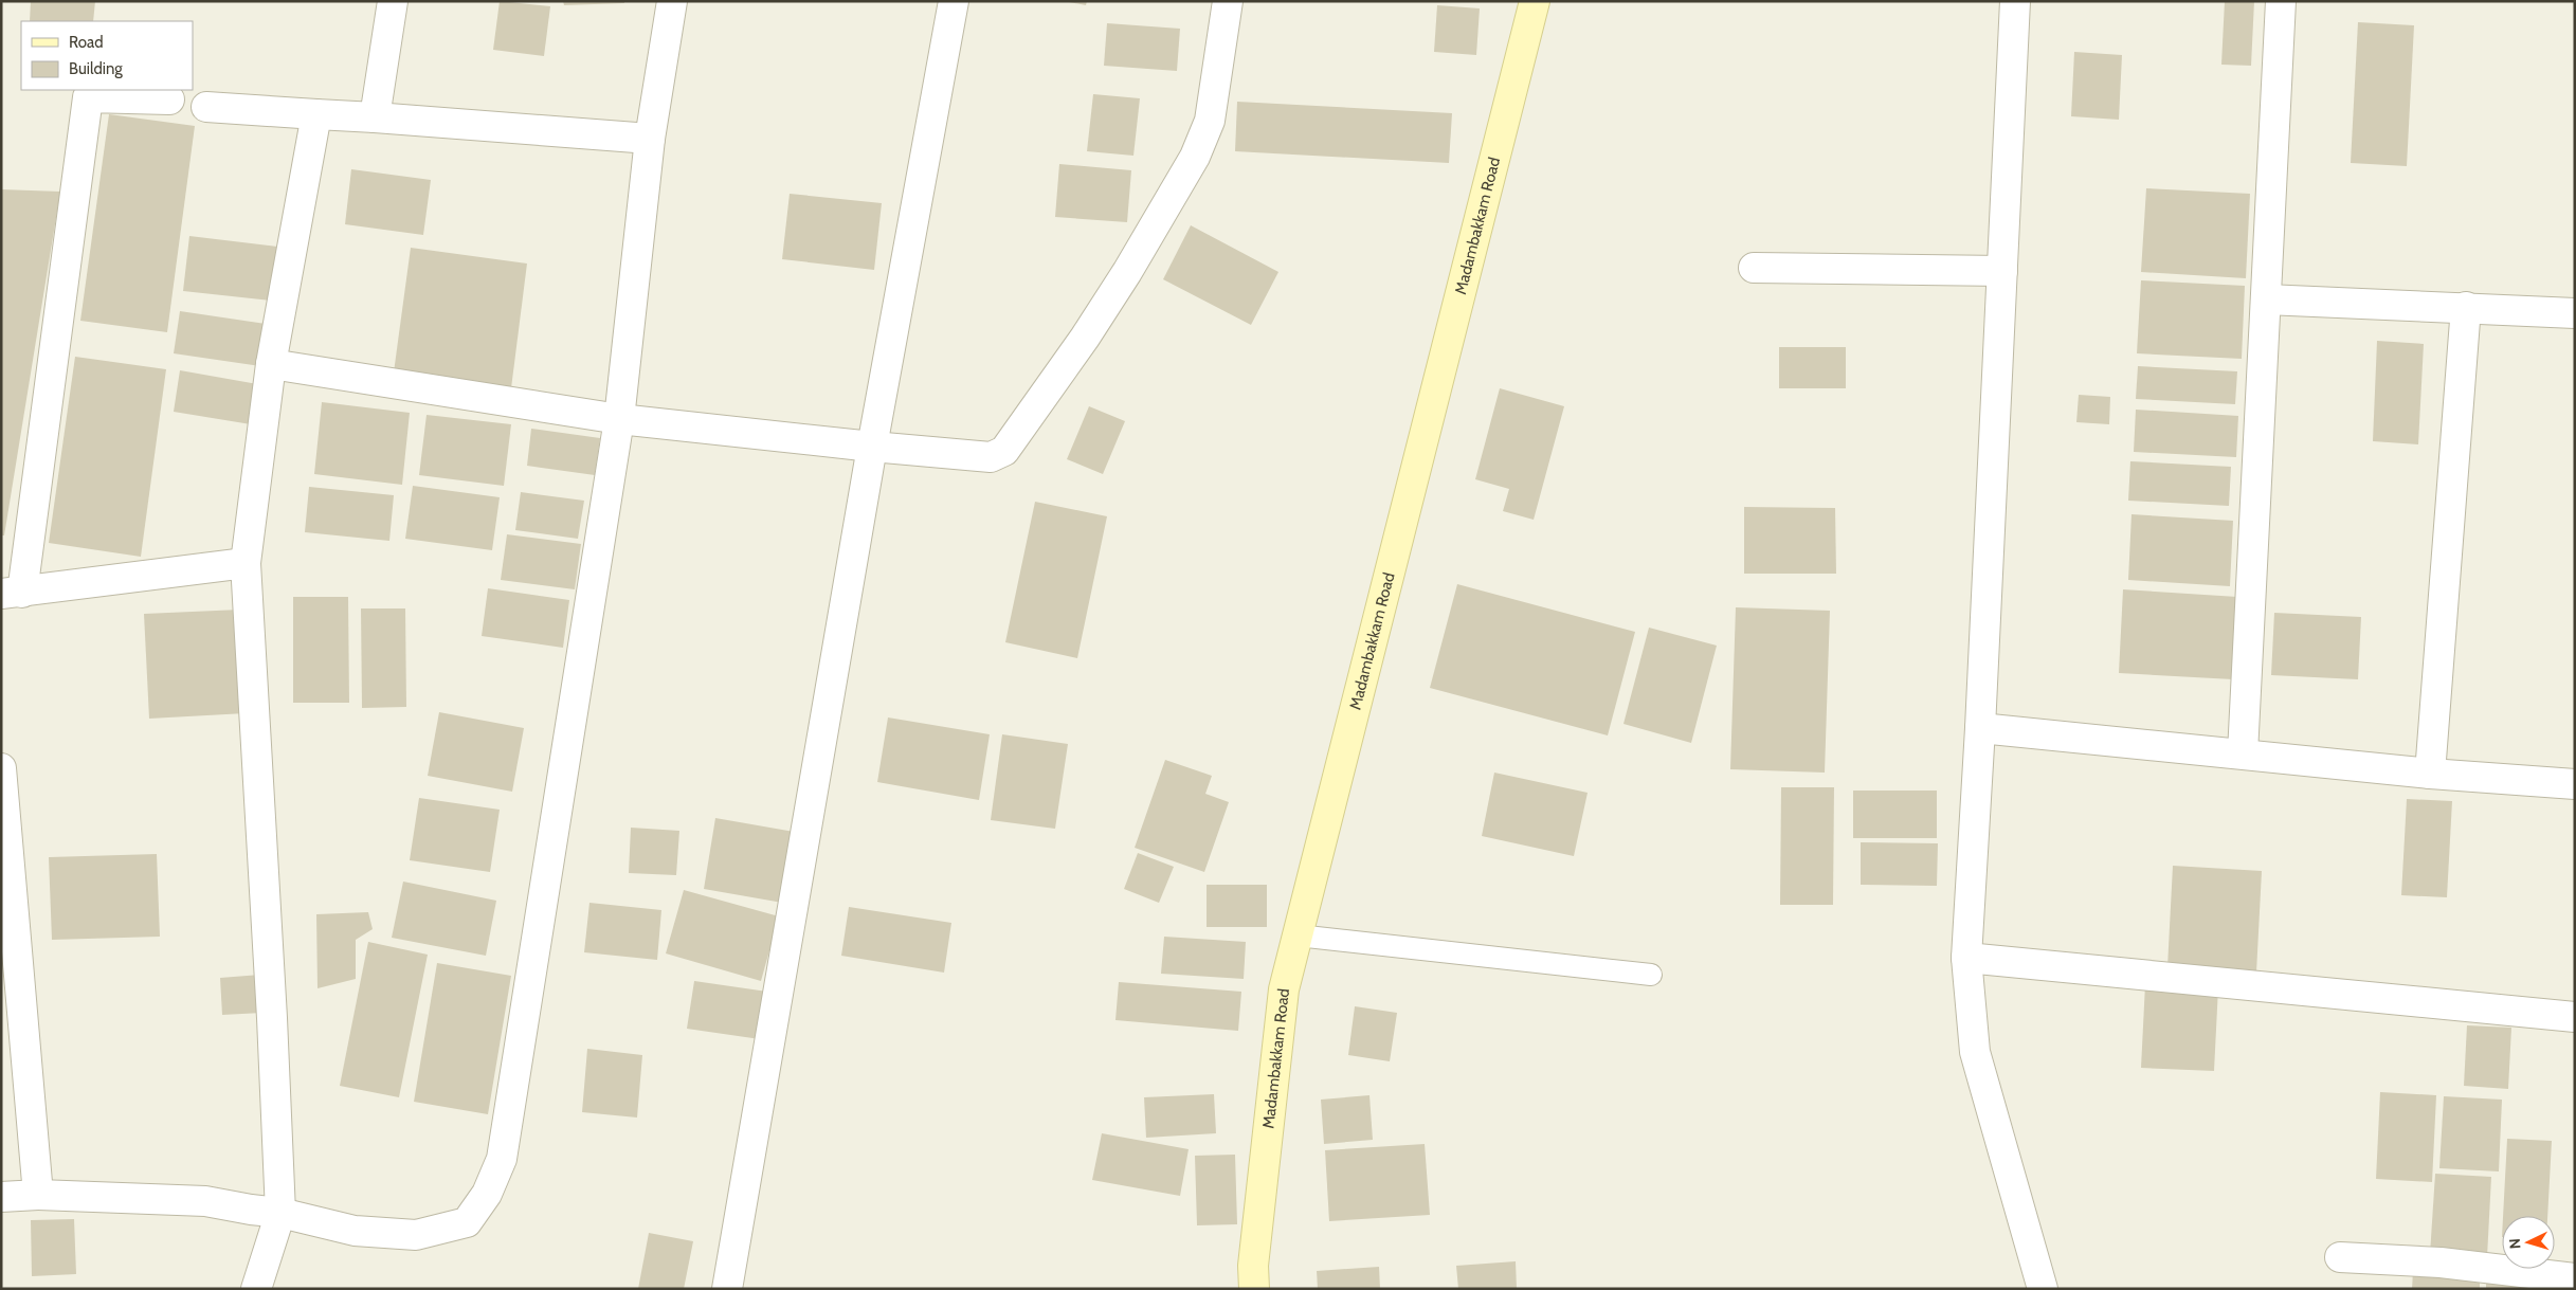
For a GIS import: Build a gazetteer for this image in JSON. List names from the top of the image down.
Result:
{
  "streets": {
    "street": ["Madambakkam Road"]
  },
  "legend": ["Road", "Building"],
  "north": "left"
}
